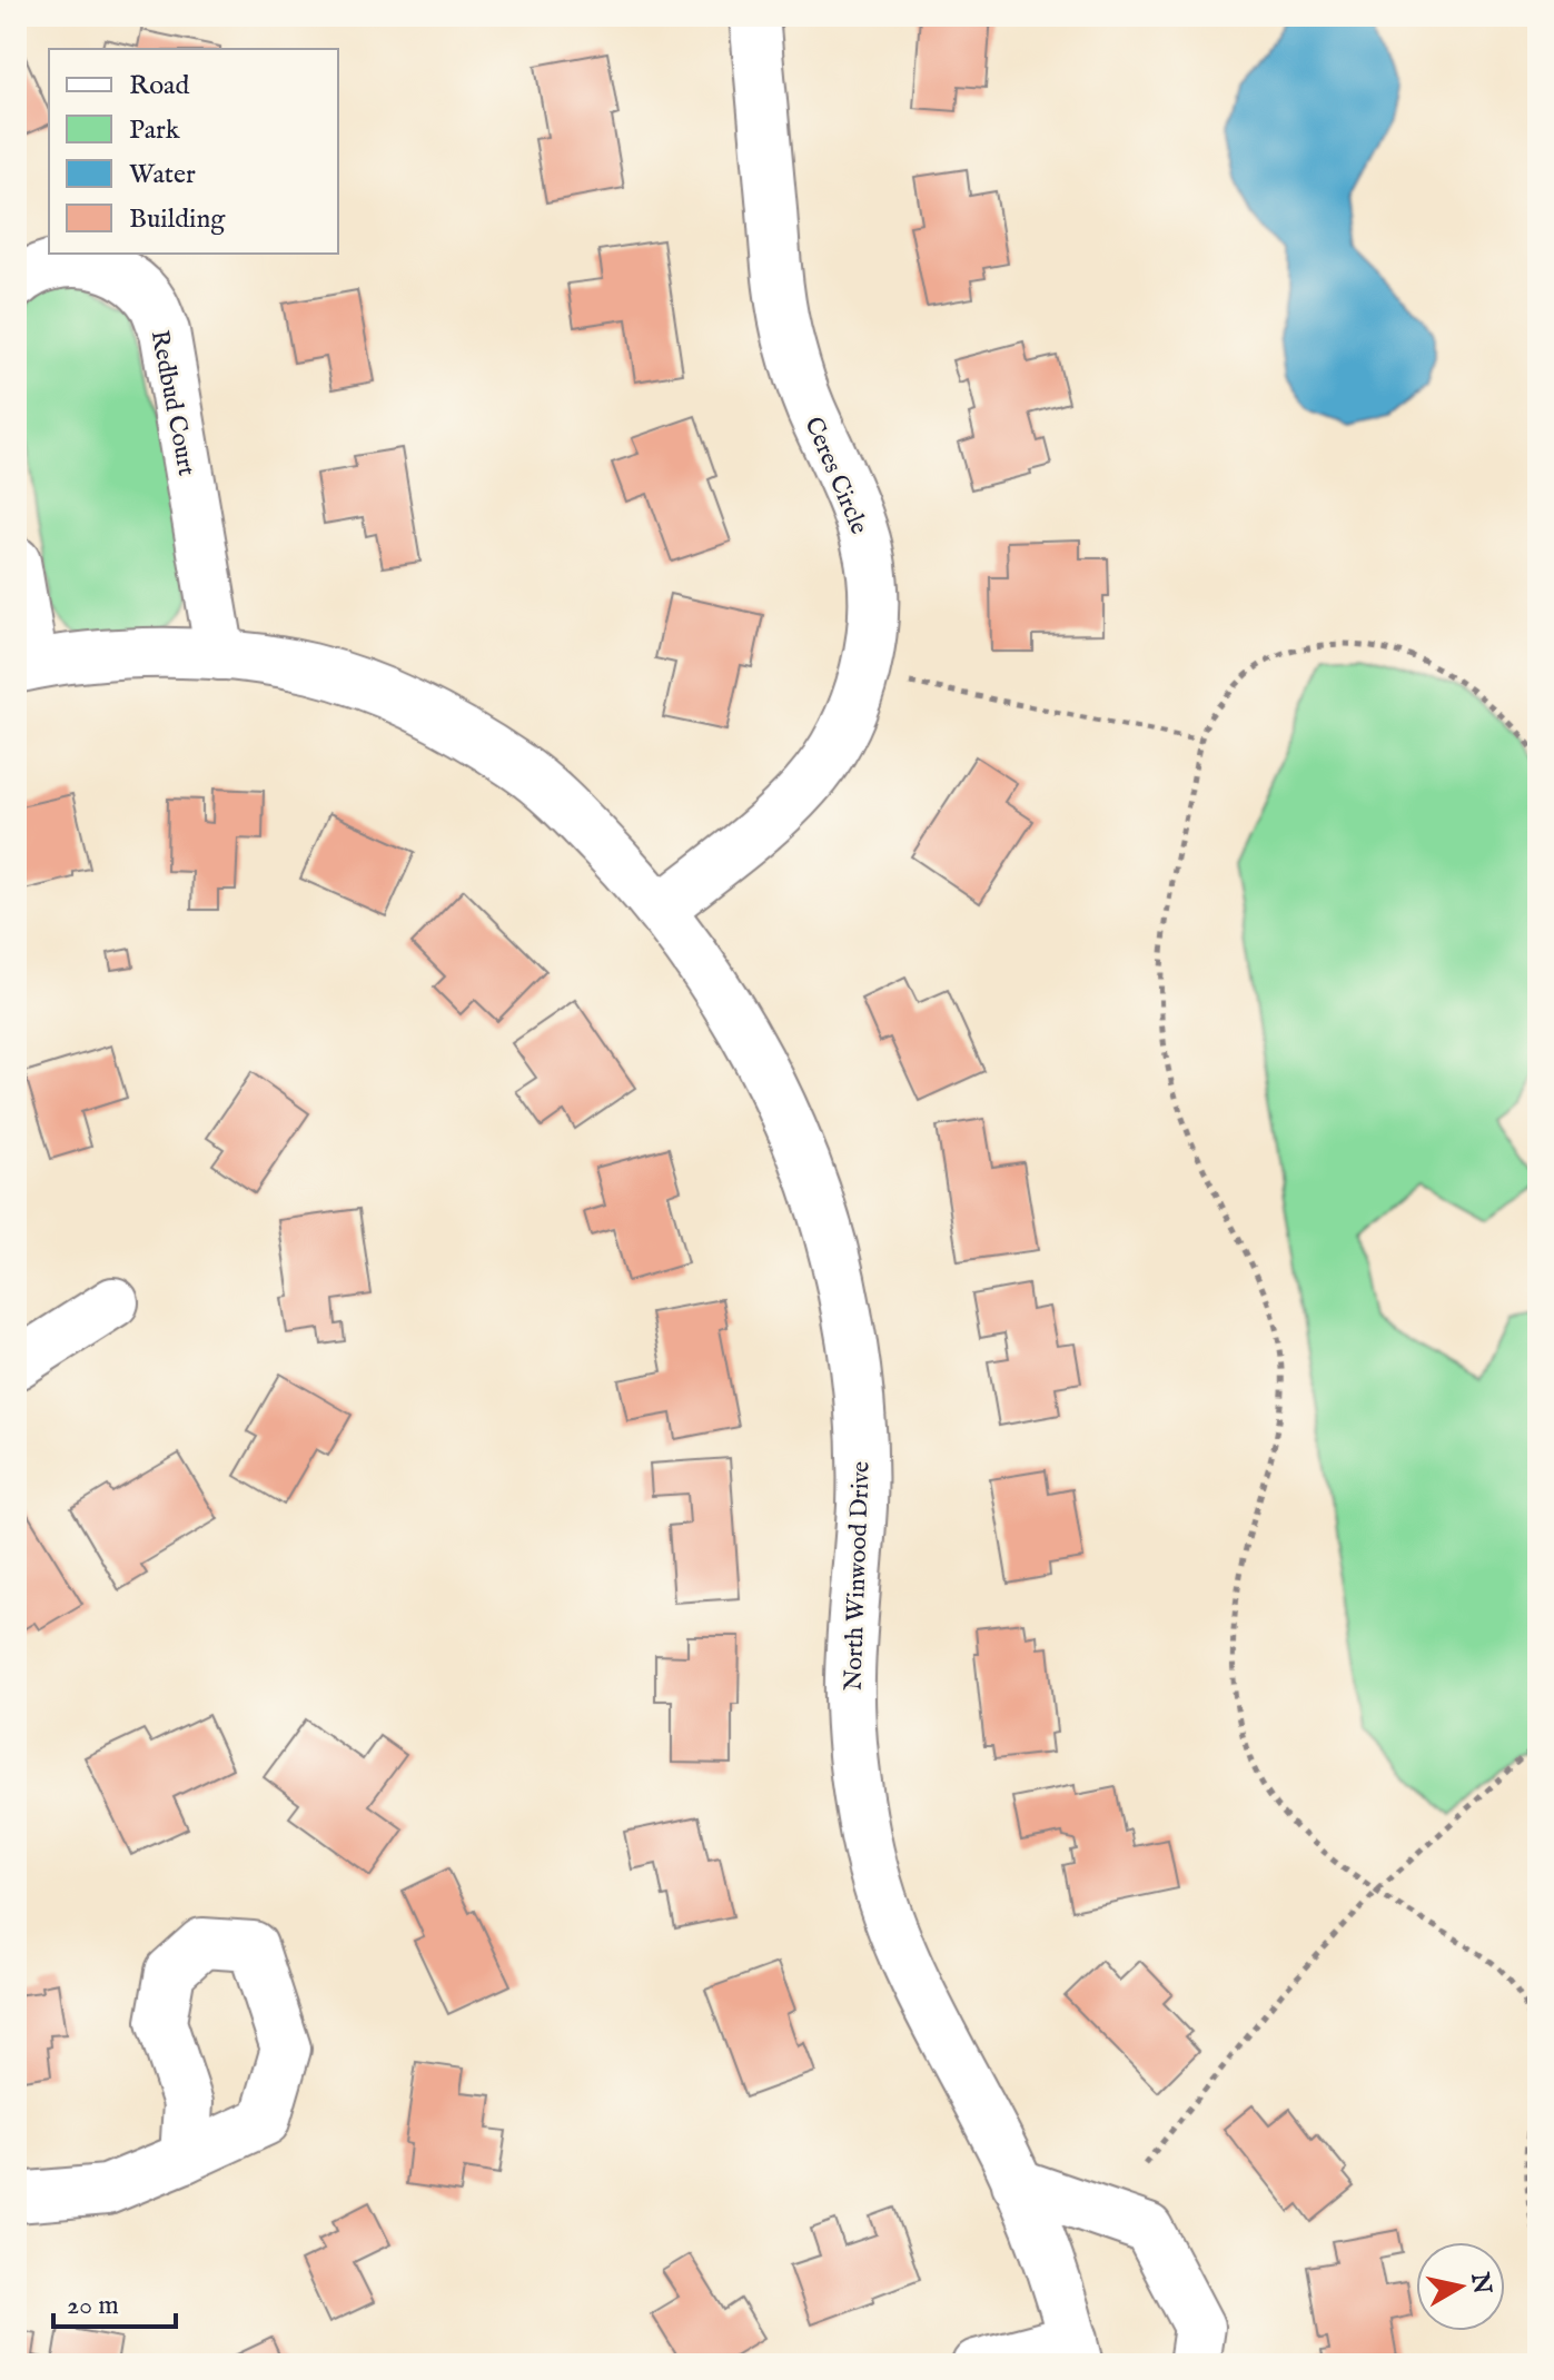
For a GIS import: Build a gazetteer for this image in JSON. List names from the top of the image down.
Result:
{
  "streets": {
    "street": ["Redbud Court", "Ceres Circle", "North Winwood Drive"]
  },
  "crossings": [
    ["Redbud Court", "North Winwood Drive"],
    ["Ceres Circle", "North Winwood Drive"]
  ],
  "legend": [
    "Road",
    "Park",
    "Water",
    "Building"
  ],
  "scale_bar": "20 m",
  "north": "right"
}
